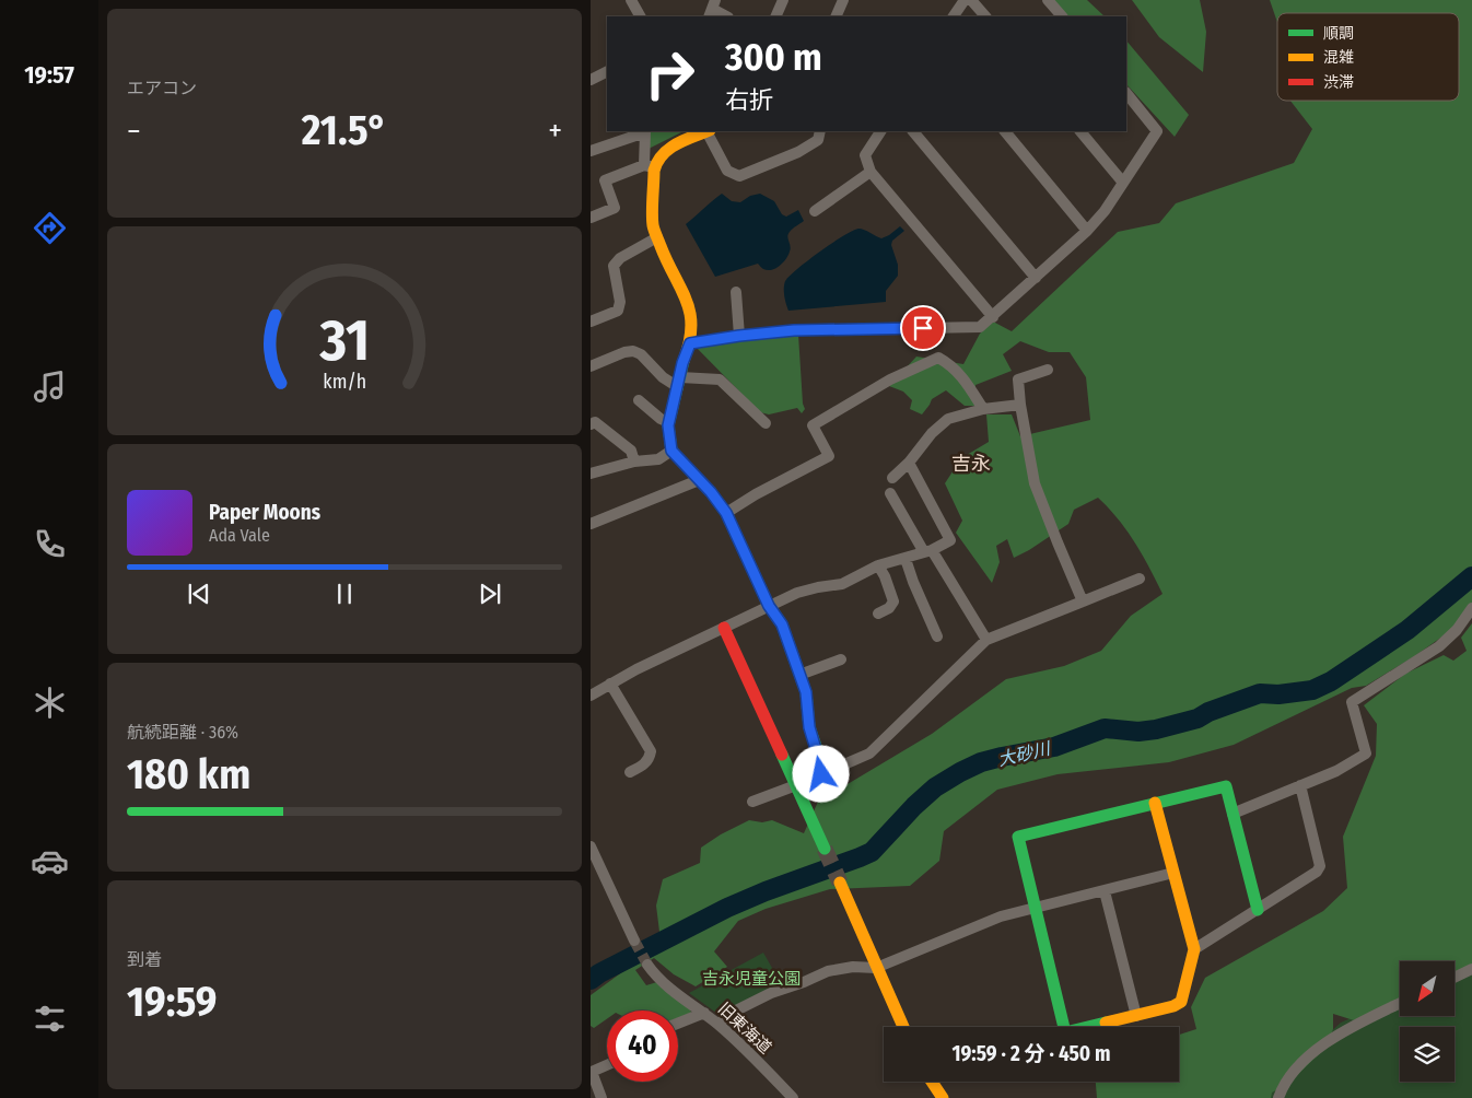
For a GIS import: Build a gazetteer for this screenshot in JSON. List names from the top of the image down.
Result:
{
  "streets": {
    "street": ["旧東海道"]
  },
  "districts": ["吉永"],
  "water": ["大砂川"],
  "parks": ["吉永児童公園"],
  "legend": ["順調", "混雑", "渋滞"],
  "north": "bottom left",
  "page": {
    "tabs": "19:57",
    "tile": [
      "エアコン",
      ["航続距離 · 36%", "180 km"],
      ["到着", "19:59"]
    ],
    "turn": ["300 m", "右折"],
    "heat": ["−", "21.5°", "+"],
    "song": ["Paper Moons", "Ada Vale"],
    "limit": "40",
    "trip": "19:59 · 2 分 · 450 m",
    "gauge": ["31", "km/h"]
  }
}
